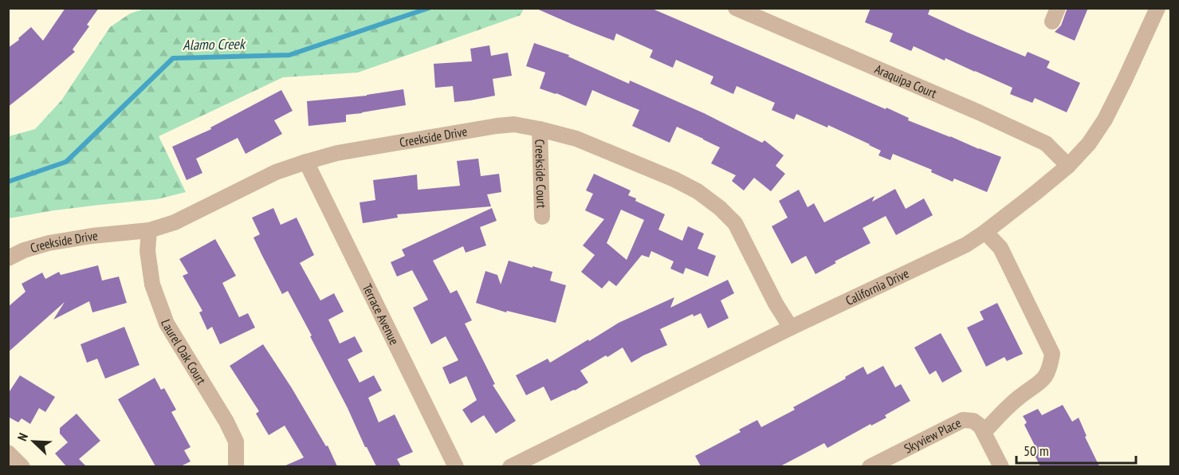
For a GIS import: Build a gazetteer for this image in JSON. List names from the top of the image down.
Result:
{
  "streets": {
    "street": [
      "Araquipa Court",
      "Creekside Drive",
      "Creekside Court",
      "California Drive",
      "Terrace Avenue",
      "Laurel Oak Court",
      "Skyview Place"
    ]
  },
  "crossings": [
    ["Araquipa Court", "California Drive"],
    ["Creekside Drive", "Creekside Court"],
    ["Creekside Drive", "California Drive"],
    ["Creekside Drive", "Terrace Avenue"],
    ["Creekside Drive", "Laurel Oak Court"]
  ],
  "water": ["Alamo Creek"],
  "scale_bar": "50 m",
  "north": "top left"
}
